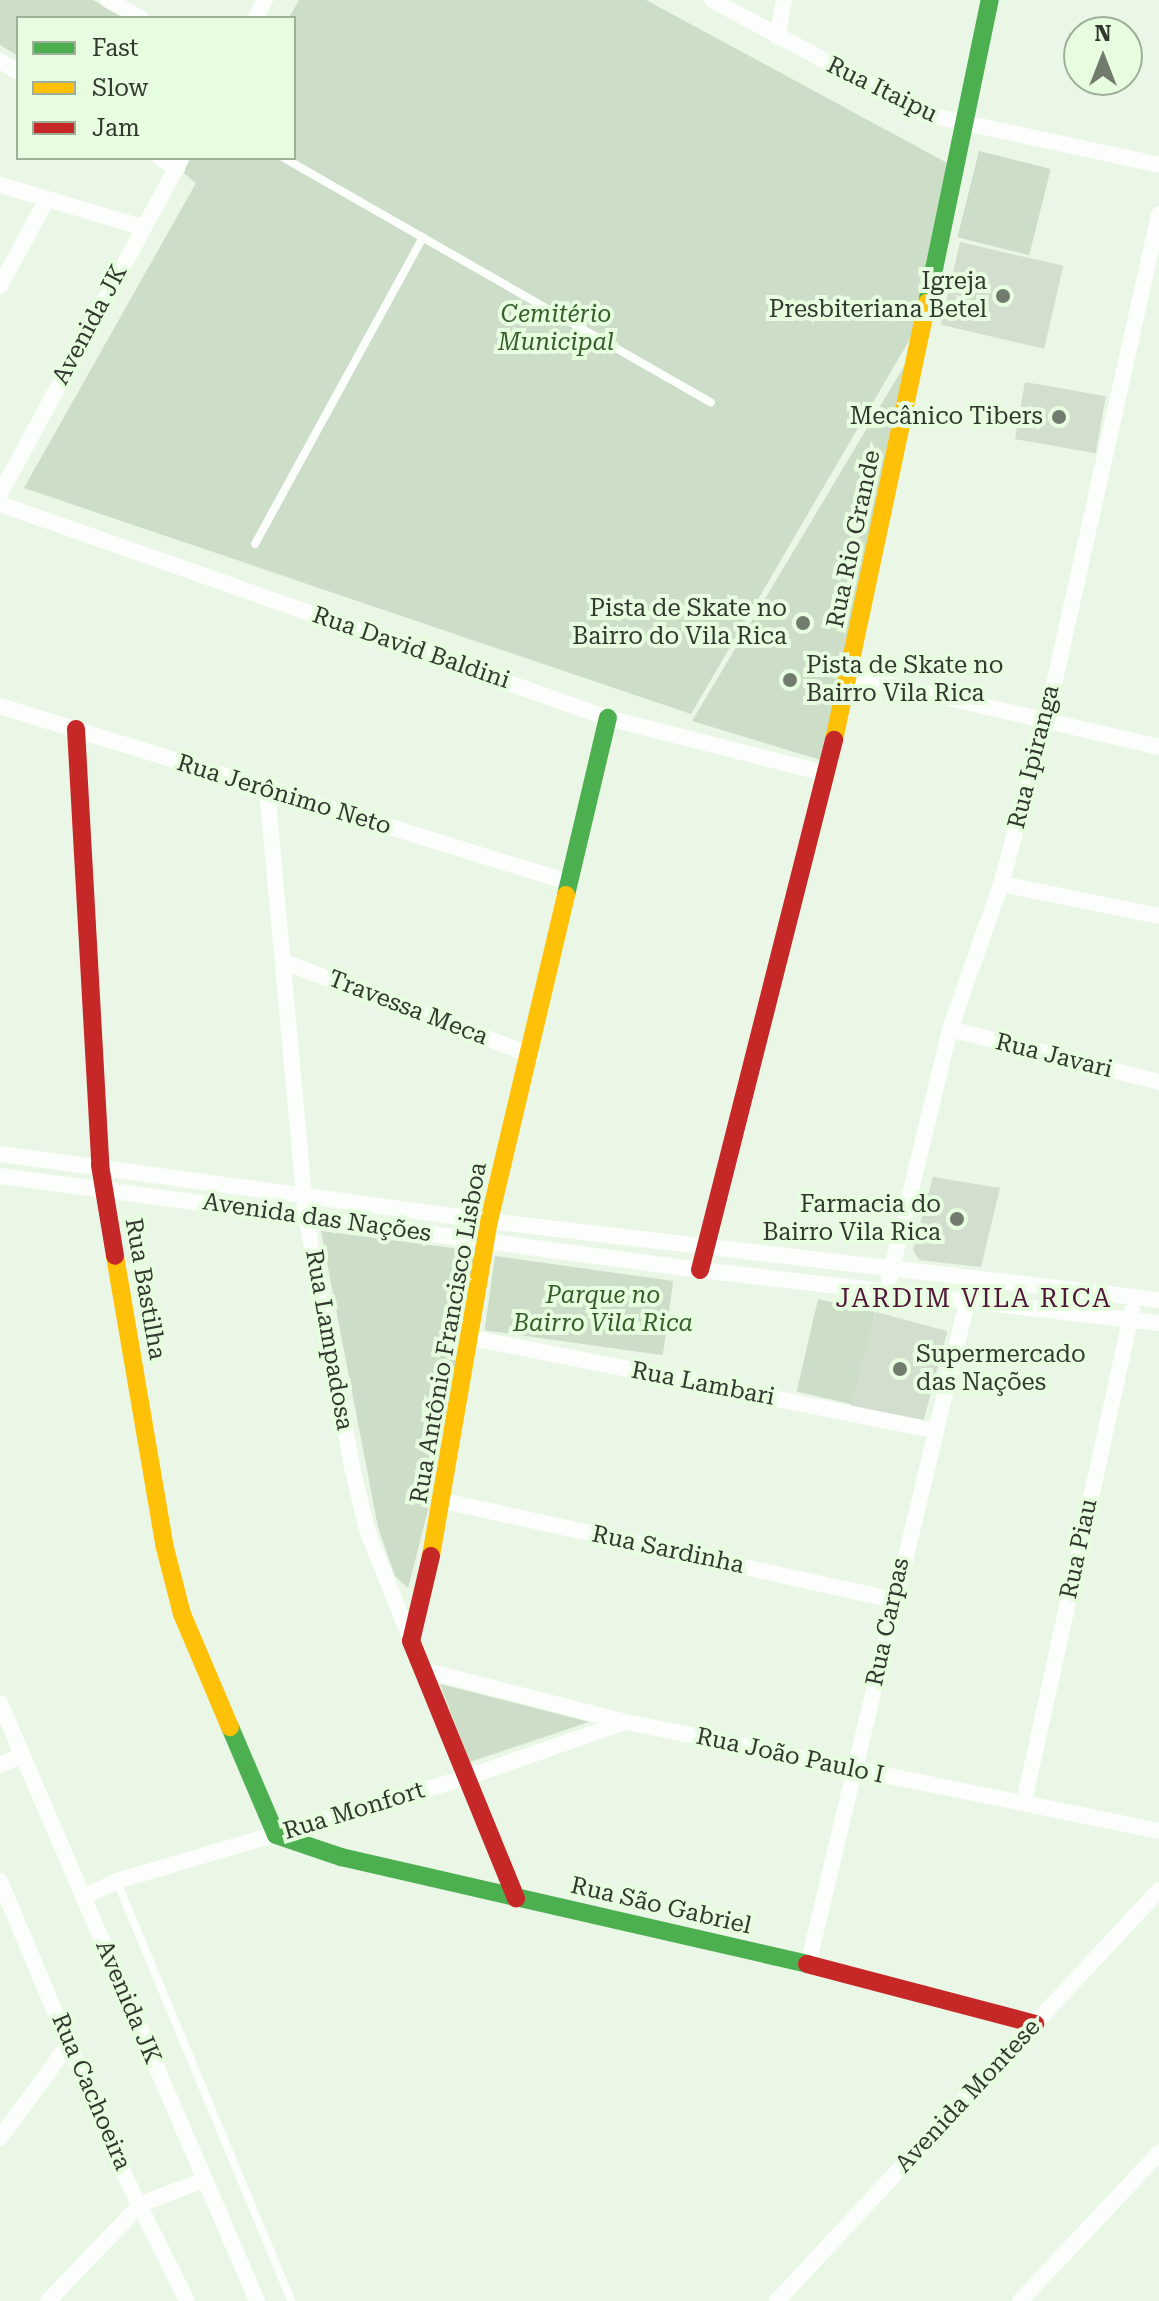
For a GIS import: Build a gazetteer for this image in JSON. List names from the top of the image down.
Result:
{
  "streets": {
    "street": [
      "Rua Itaipu",
      "Avenida JK",
      "Rua Rio Grande",
      "Rua David Baldini",
      "Rua Ipiranga",
      "Rua Jerônimo Neto",
      "Travessa Meca",
      "Rua Javari",
      "Avenida das Nações",
      "Rua Bastilha",
      "Rua Antônio Francisco Lisboa",
      "Rua Lampadosa",
      "Rua Lambari",
      "Rua Piau",
      "Rua Sardinha",
      "Rua Carpas",
      "Rua João Paulo I",
      "Rua Monfort",
      "Rua São Gabriel",
      "Rua Cachoeira",
      "Avenida Montese"
    ]
  },
  "crossings": [
    ["Rua Itaipu", "Rua Rio Grande"],
    ["Avenida JK", "Rua Monfort"],
    ["Rua Rio Grande", "Rua David Baldini"],
    ["Rua Rio Grande", "Avenida das Nações"],
    ["Rua David Baldini", "Rua Antônio Francisco Lisboa"],
    ["Rua Ipiranga", "Rua Javari"],
    ["Rua Ipiranga", "Avenida das Nações"],
    ["Rua Jerônimo Neto", "Rua Bastilha"],
    ["Rua Jerônimo Neto", "Rua Antônio Francisco Lisboa"],
    ["Rua Jerônimo Neto", "Rua Lampadosa"],
    ["Travessa Meca", "Rua Antônio Francisco Lisboa"],
    ["Travessa Meca", "Rua Lampadosa"],
    ["Avenida das Nações", "Rua Bastilha"],
    ["Avenida das Nações", "Rua Antônio Francisco Lisboa"],
    ["Avenida das Nações", "Rua Lampadosa"],
    ["Avenida das Nações", "Rua Piau"],
    ["Avenida das Nações", "Rua Carpas"],
    ["Rua Bastilha", "Rua Monfort"],
    ["Rua Bastilha", "Rua São Gabriel"],
    ["Rua Antônio Francisco Lisboa", "Rua Lampadosa"],
    ["Rua Antônio Francisco Lisboa", "Rua Lambari"],
    ["Rua Antônio Francisco Lisboa", "Rua Sardinha"],
    ["Rua Lambari", "Rua Carpas"],
    ["Rua Piau", "Rua João Paulo I"],
    ["Rua Sardinha", "Rua Carpas"],
    ["Rua Carpas", "Rua João Paulo I"],
    ["Rua Carpas", "Rua São Gabriel"],
    ["Rua João Paulo I", "Rua Monfort"],
    ["Rua Monfort", "Rua São Gabriel"],
    ["Rua São Gabriel", "Avenida Montese"]
  ],
  "districts": ["JARDIM VILA RICA"],
  "parks": ["Cemitério Municipal", "Parque no Bairro Vila Rica"],
  "places": [
    "Igreja Presbiteriana Betel",
    "Mecânico Tibers",
    "Pista de Skate no Bairro do Vila Rica",
    "Pista de Skate no Bairro Vila Rica",
    "Farmacia do Bairro Vila Rica",
    "Supermercado das Nações"
  ],
  "legend": ["Fast", "Slow", "Jam"],
  "north": "top"
}
